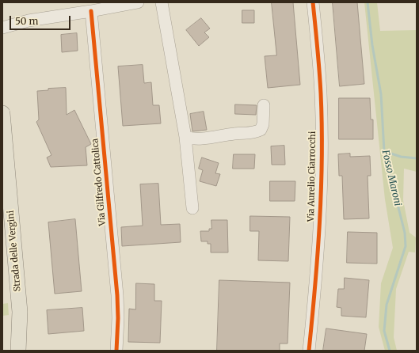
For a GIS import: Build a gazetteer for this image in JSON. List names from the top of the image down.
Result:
{
  "streets": {
    "main road": ["Strada delle Vergini"],
    "street": ["Via Aurelio Ciarrocchi", "Via Gilfredo Cattolica"]
  },
  "water": ["Fosso Maroni"],
  "scale_bar": "50 m"
}
